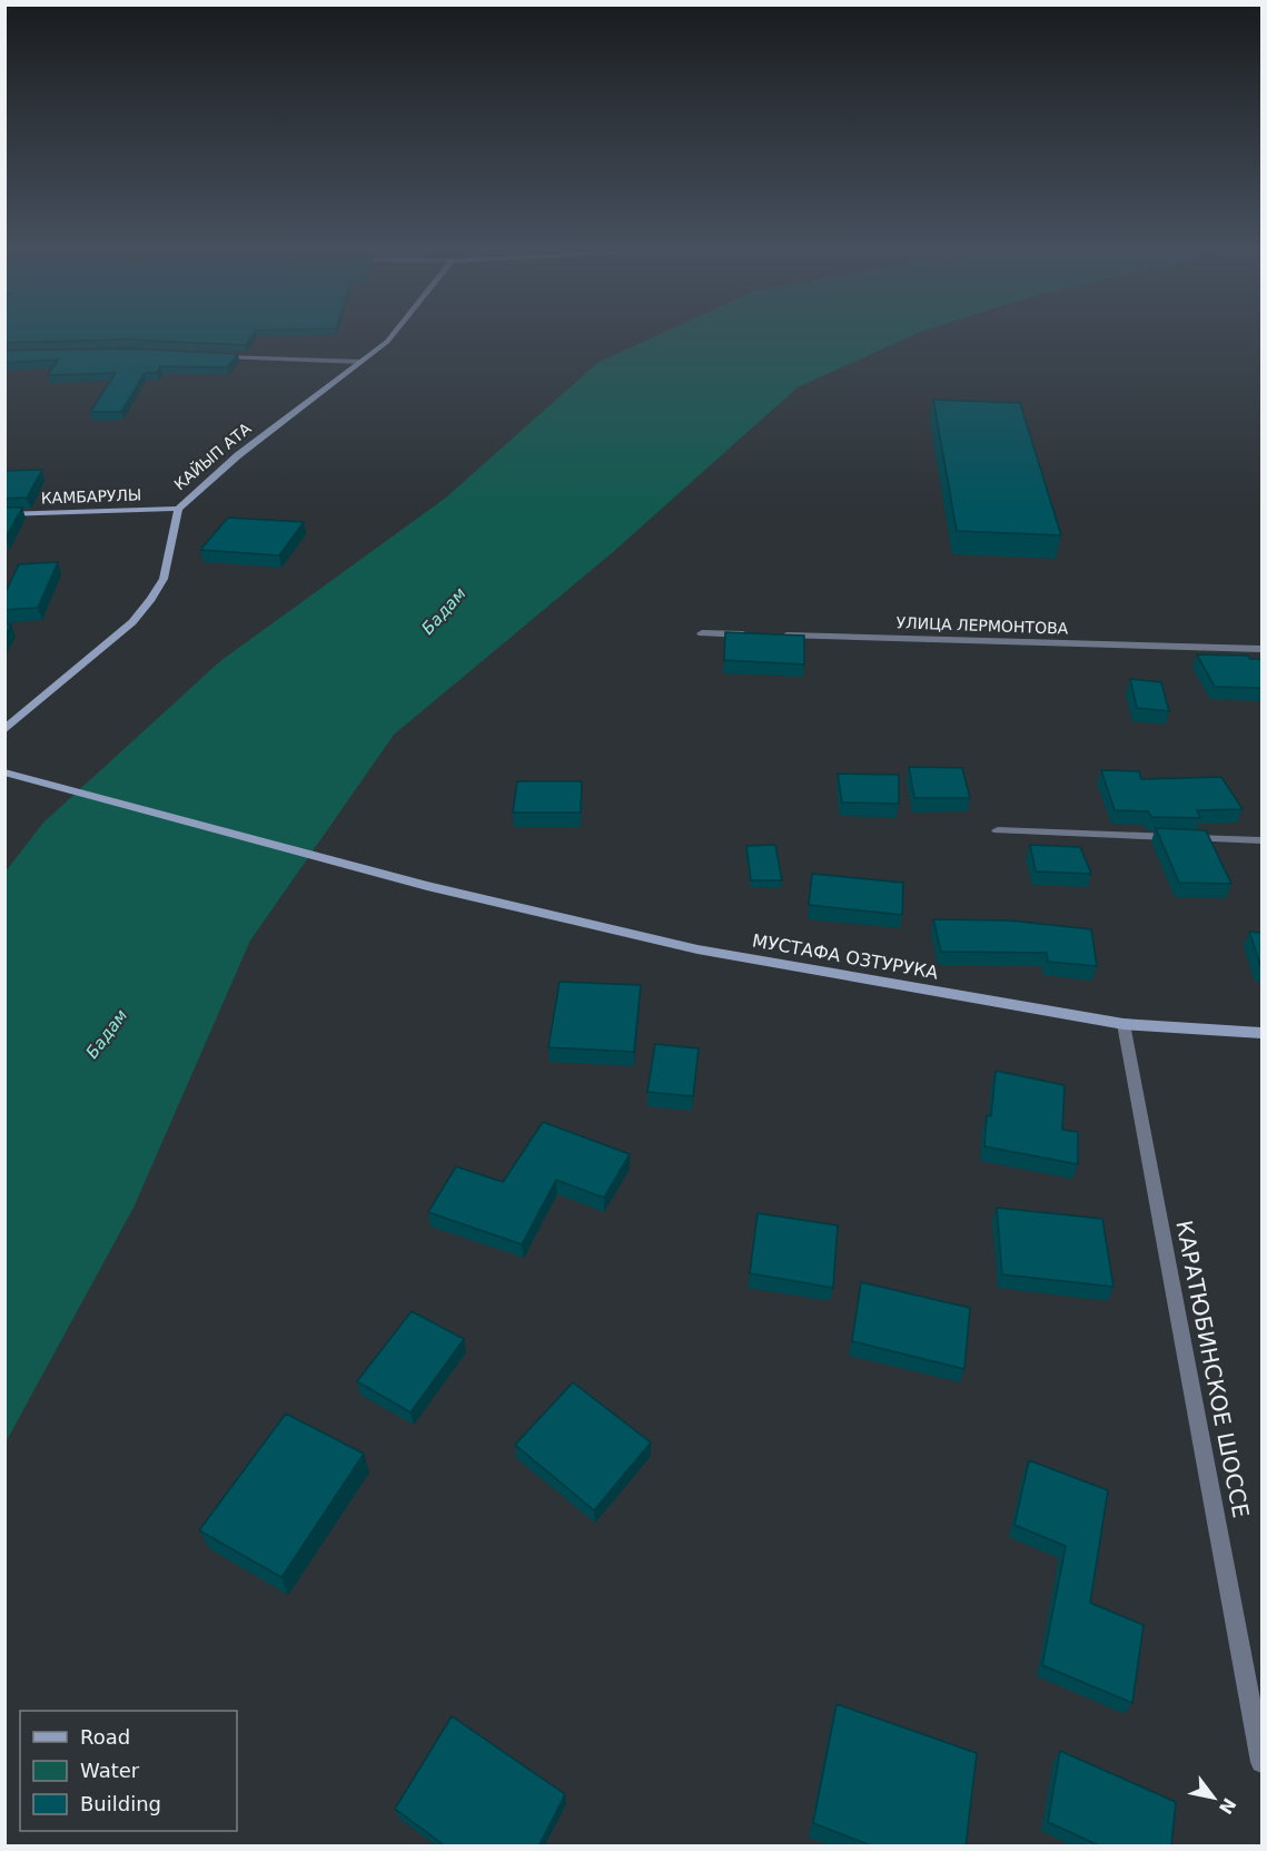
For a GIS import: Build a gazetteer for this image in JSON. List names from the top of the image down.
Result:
{
  "streets": {
    "street": [
      "КАЙЫП АТА",
      "КАМБАРУЛЫ",
      "УЛИЦА ЛЕРМОНТОВА",
      "МУСТАФА ОЗТУРУКА",
      "КАРАТЮБИНСКОЕ ШОССЕ"
    ]
  },
  "crossings": [
    ["КАЙЫП АТА", "КАМБАРУЛЫ"],
    ["МУСТАФА ОЗТУРУКА", "КАРАТЮБИНСКОЕ ШОССЕ"]
  ],
  "water": ["Бадам"],
  "legend": ["Road", "Water", "Building"],
  "north": "bottom right"
}
